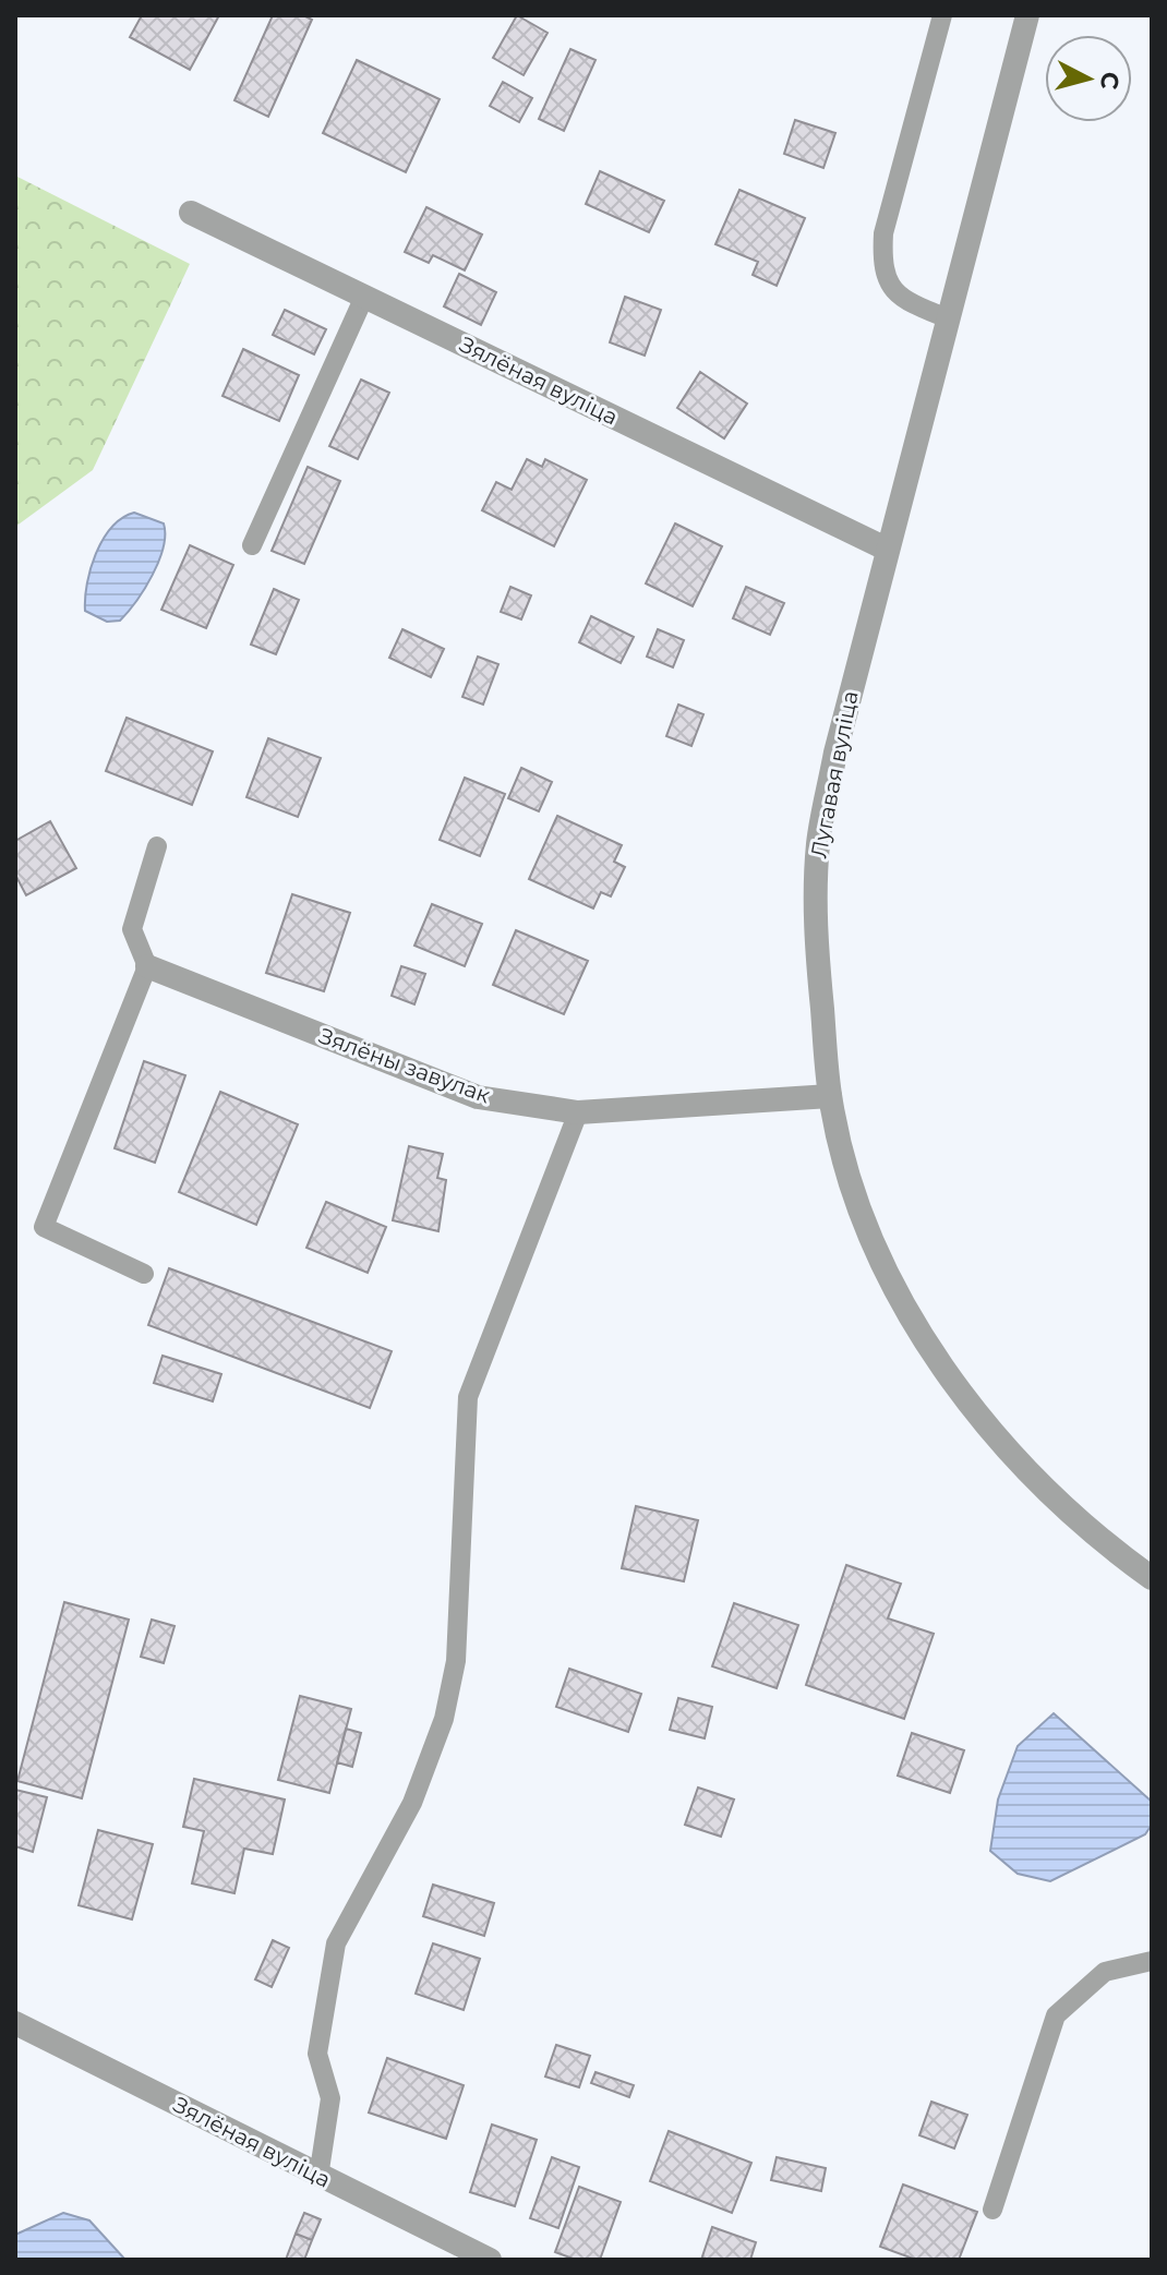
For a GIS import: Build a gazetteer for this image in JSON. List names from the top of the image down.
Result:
{
  "streets": {
    "street": ["Зялёная вуліца", "Лугавая вуліца", "Зялёны завулак"]
  },
  "crossings": [
    ["Зялёная вуліца", "Лугавая вуліца"],
    ["Лугавая вуліца", "Зялёны завулак"]
  ],
  "north": "right"
}
